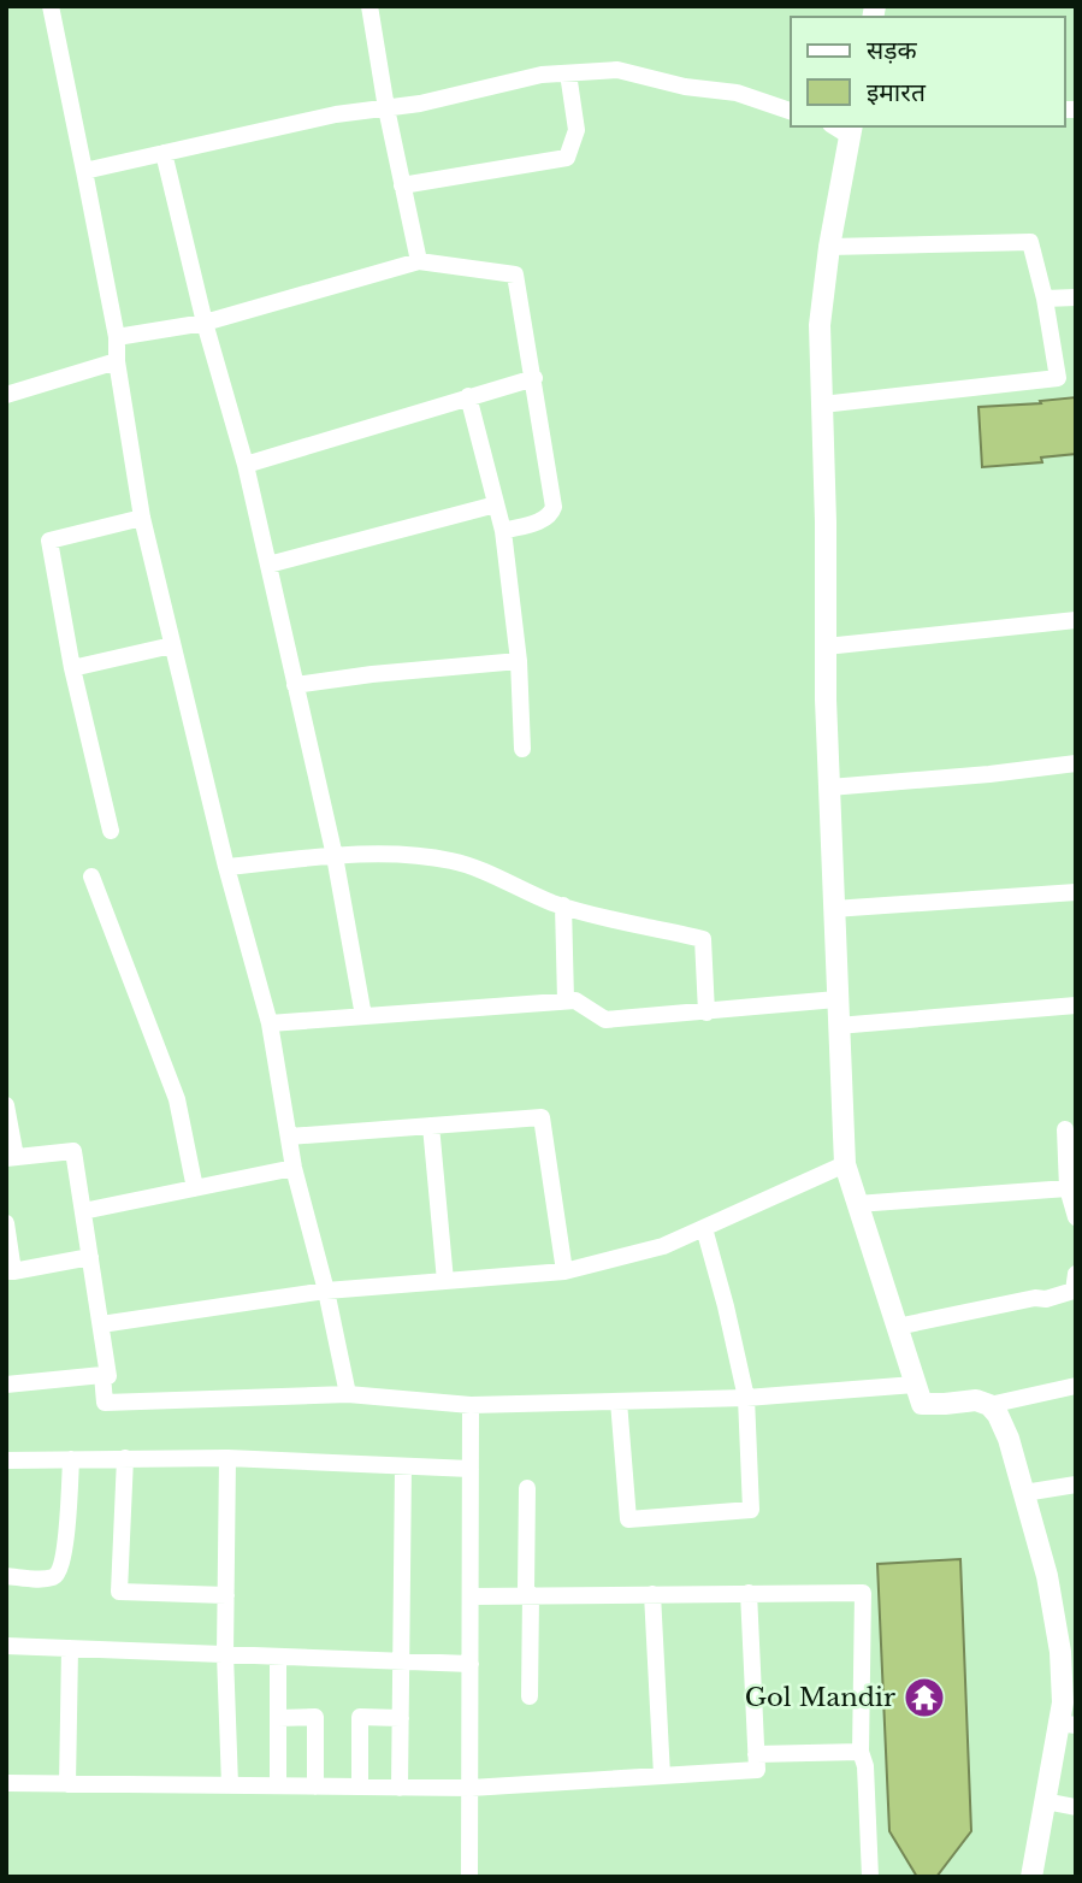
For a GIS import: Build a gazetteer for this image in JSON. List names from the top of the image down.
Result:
{
  "places": {
    "temple": ["Gol Mandir"]
  },
  "legend": ["सड़क", "इमारत"]
}
